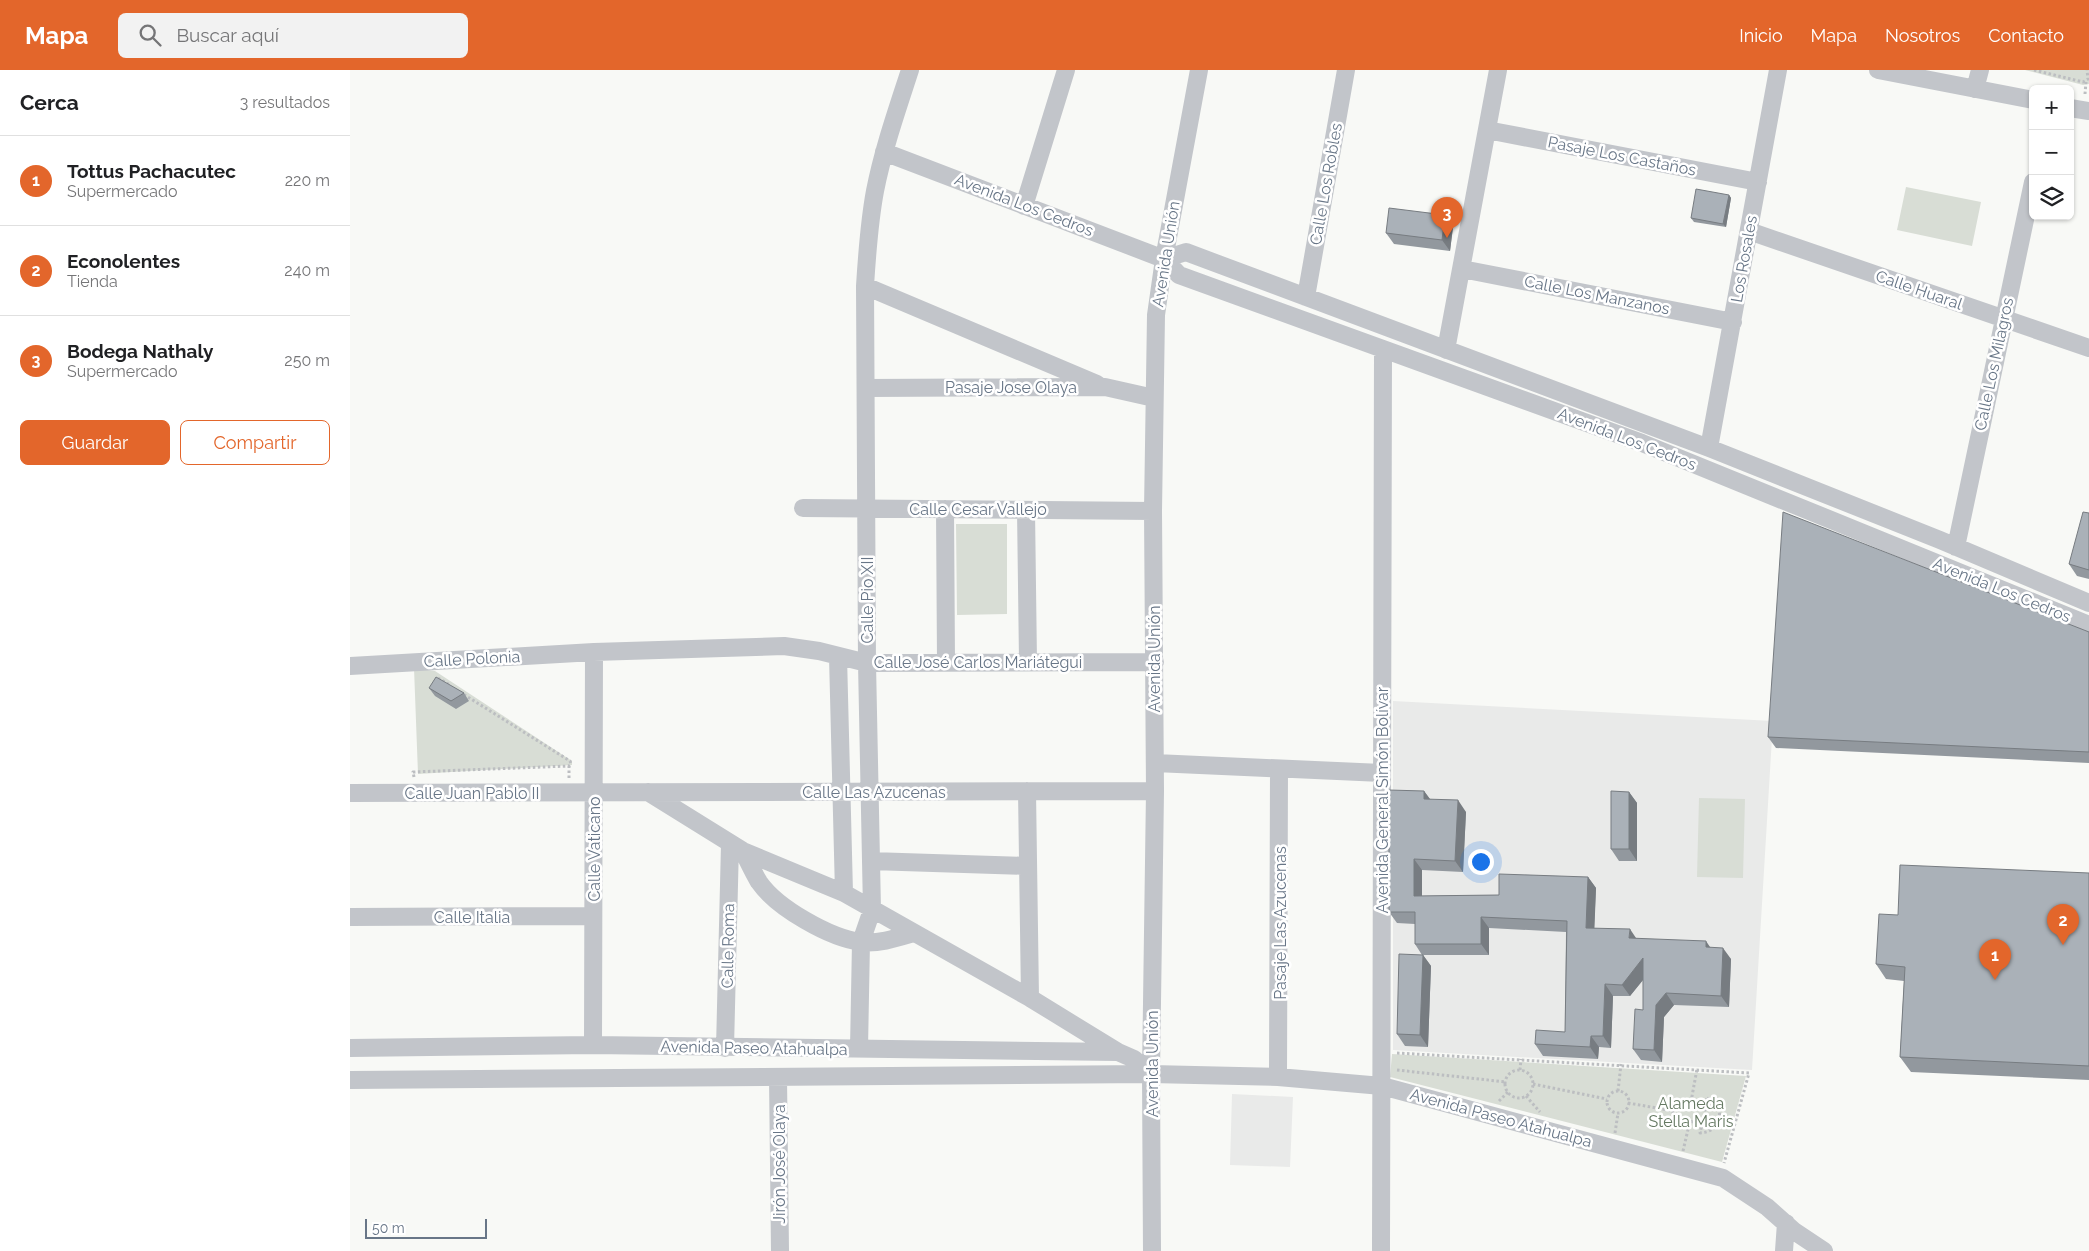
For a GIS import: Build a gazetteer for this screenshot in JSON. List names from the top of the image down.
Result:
{
  "streets": {
    "street": [
      "Pasaje Los Castaños",
      "Calle Los Robles",
      "Avenida Los Cedros",
      "Avenida Unión",
      "Los Rosales",
      "Calle Huaral",
      "Calle Los Manzanos",
      "Calle Los Milagros",
      "Pasaje Jose Olaya",
      "Calle Cesar Vallejo",
      "Calle Pio XII",
      "Calle Polonia",
      "Calle José Carlos Mariátegui",
      "Calle Las Azucenas",
      "Calle Juan Pablo II",
      "Avenida General Simón Bolívar",
      "Calle Vaticano",
      "Calle Italia",
      "Pasaje Las Azucenas",
      "Calle Roma",
      "Avenida Paseo Atahualpa",
      "Jirón José Olaya"
    ]
  },
  "crossings": [
    ["Pasaje Los Castaños", "Los Rosales"],
    ["Calle Los Robles", "Avenida Los Cedros"],
    ["Avenida Los Cedros", "Avenida Unión"],
    ["Avenida Los Cedros", "Los Rosales"],
    ["Avenida Los Cedros", "Calle Los Milagros"],
    ["Avenida Los Cedros", "Calle Pio XII"],
    ["Avenida Los Cedros", "Avenida General Simón Bolívar"],
    ["Avenida Unión", "Pasaje Jose Olaya"],
    ["Avenida Unión", "Calle Cesar Vallejo"],
    ["Avenida Unión", "Calle José Carlos Mariátegui"],
    ["Avenida Unión", "Calle Las Azucenas"],
    ["Avenida Unión", "Avenida Paseo Atahualpa"],
    ["Los Rosales", "Calle Huaral"],
    ["Los Rosales", "Calle Los Manzanos"],
    ["Calle Huaral", "Calle Los Milagros"],
    ["Pasaje Jose Olaya", "Calle Pio XII"],
    ["Calle Cesar Vallejo", "Calle Pio XII"],
    ["Calle Pio XII", "Calle José Carlos Mariátegui"],
    ["Calle Pio XII", "Calle Las Azucenas"],
    ["Calle Pio XII", "Avenida Paseo Atahualpa"],
    ["Calle Polonia", "Calle José Carlos Mariátegui"],
    ["Calle Polonia", "Calle Vaticano"],
    ["Calle José Carlos Mariátegui", "Calle Vaticano"],
    ["Calle Las Azucenas", "Calle Juan Pablo II"],
    ["Calle Las Azucenas", "Calle Vaticano"],
    ["Calle Juan Pablo II", "Calle Vaticano"],
    ["Avenida General Simón Bolívar", "Avenida Paseo Atahualpa"],
    ["Calle Vaticano", "Calle Italia"],
    ["Calle Vaticano", "Avenida Paseo Atahualpa"],
    ["Pasaje Las Azucenas", "Avenida Paseo Atahualpa"],
    ["Calle Roma", "Avenida Paseo Atahualpa"],
    ["Avenida Paseo Atahualpa", "Jirón José Olaya"]
  ],
  "parks": ["Alameda Stella Maris"],
  "scale_bar": "50 m",
  "page": {
    "header": "Mapa",
    "search": "Buscar aquí",
    "nav": [
      "Inicio",
      "Mapa",
      "Nosotros",
      "Contacto"
    ],
    "heading": ["Cerca", "3 resultados"],
    "map_buttons": ["+", "−"],
    "list": [
      {
        "mark": "1",
        "name": "Tottus Pachacutec",
        "note": "Supermercado",
        "value": "220 m"
      },
      {
        "mark": "2",
        "name": "Econolentes",
        "note": "Tienda",
        "value": "240 m"
      },
      {
        "mark": "3",
        "name": "Bodega Nathaly",
        "note": "Supermercado",
        "value": "250 m"
      }
    ],
    "pins": ["3", "2", "1"],
    "buttons": ["Guardar", "Compartir"],
    "scale": "50 m"
  }
}
